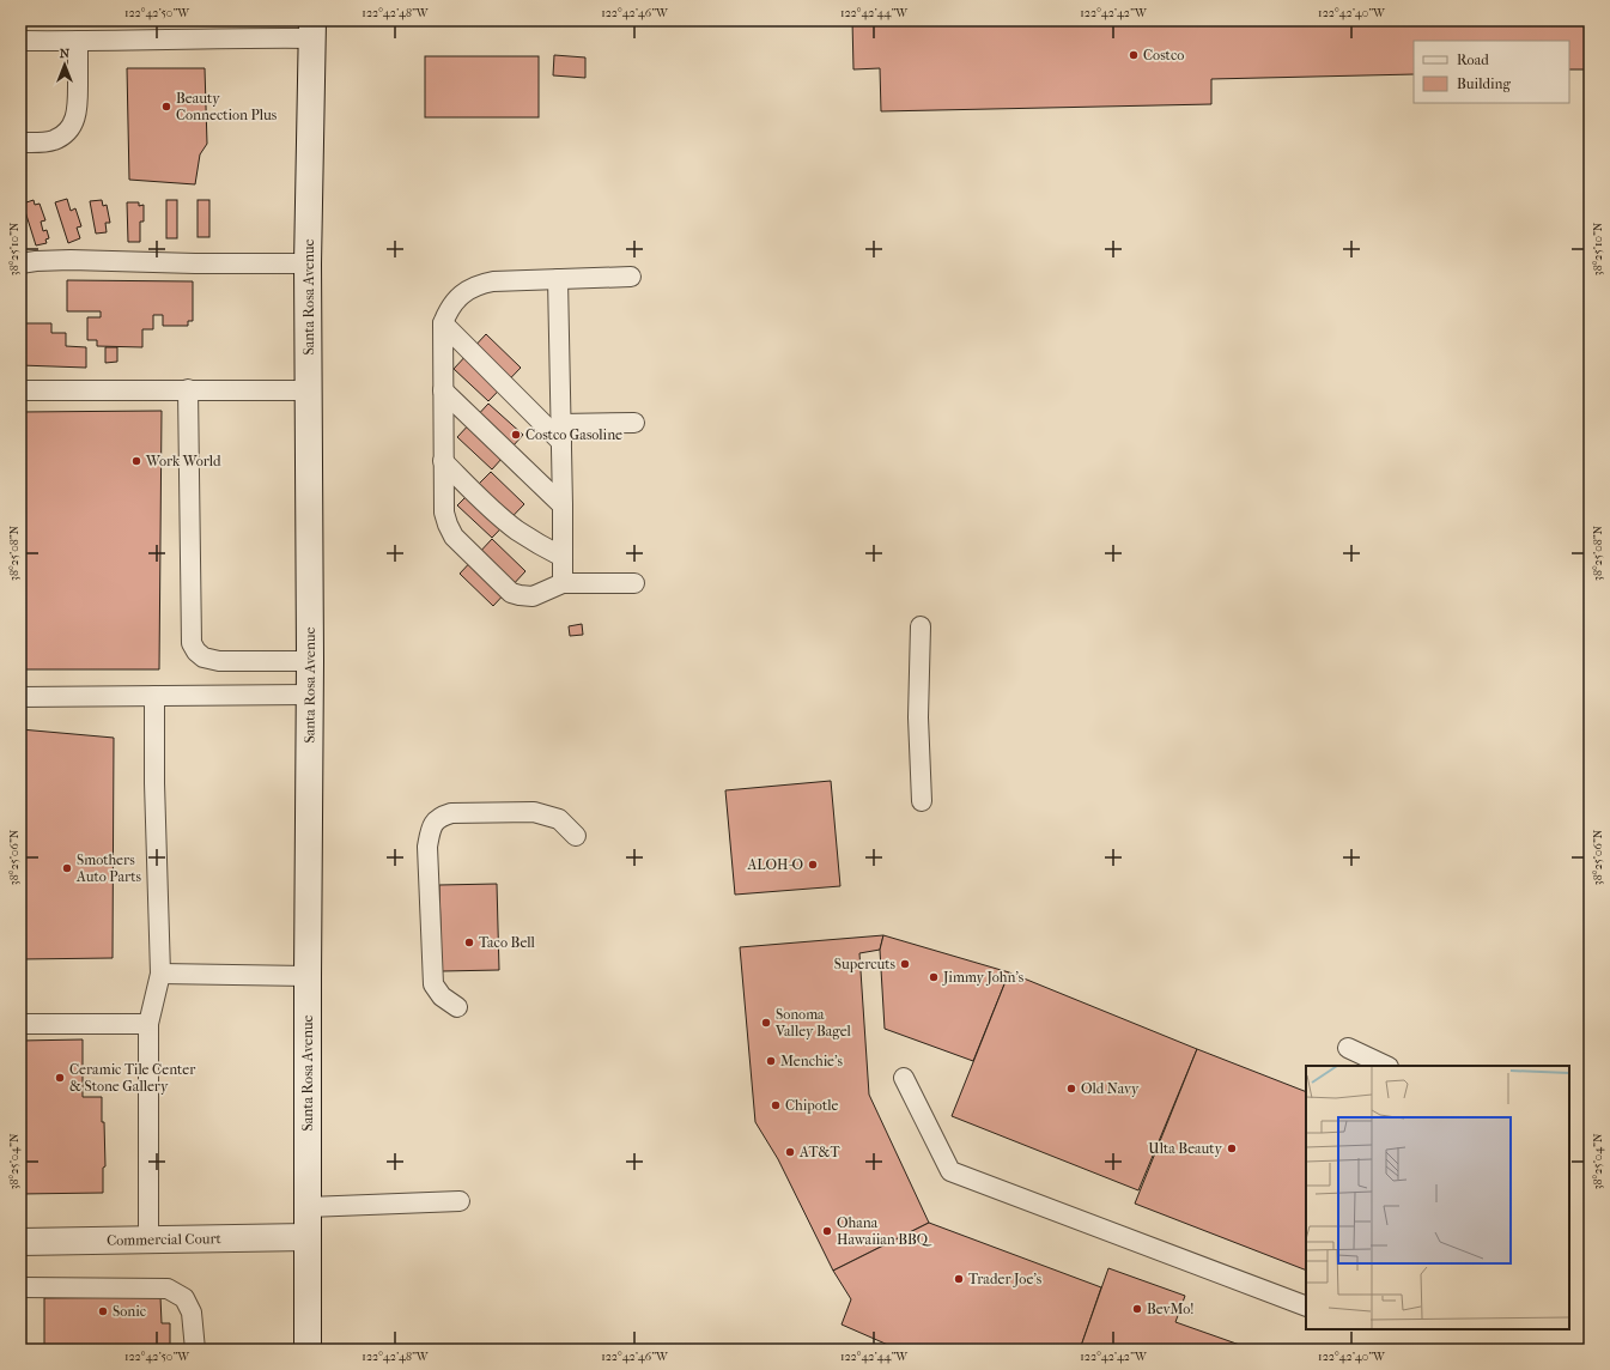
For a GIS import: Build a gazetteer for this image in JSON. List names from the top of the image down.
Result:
{
  "streets": {
    "main road": ["Santa Rosa Avenue", "Commercial Court"]
  },
  "crossings": [
    ["Santa Rosa Avenue", "Commercial Court"]
  ],
  "places": [
    "Costco",
    "Beauty Connection Plus",
    "Costco Gasoline",
    "Work World",
    "ALOH-O",
    "Smothers Auto Parts",
    "Taco Bell",
    "Supercuts",
    "Jimmy John's",
    "Sonoma Valley Bagel",
    "Menchie's",
    "Ceramic Tile Center & Stone Gallery",
    "Old Navy",
    "Chipotle",
    "Ulta Beauty",
    "AT&T",
    "Ohana Hawaiian BBQ",
    "Trader Joe's",
    "BevMo!",
    "Sonic"
  ],
  "legend": ["Road", "Building"],
  "north": "top",
  "coordinates": [
    "122°42'50\"W",
    "122°42'48\"W",
    "122°42'46\"W",
    "122°42'44\"W",
    "122°42'42\"W",
    "122°42'40\"W",
    "38°25'10\"N",
    "38°25'08\"N",
    "38°25'06\"N",
    "38°25'04\"N"
  ]
}
